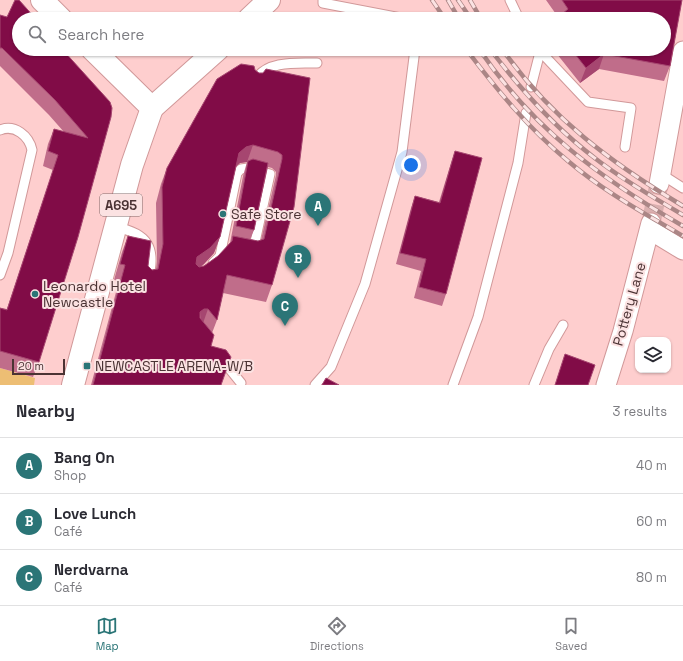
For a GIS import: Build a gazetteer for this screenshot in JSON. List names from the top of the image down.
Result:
{
  "streets": {
    "main road": ["A695"],
    "street": ["Pottery Lane"]
  },
  "places": {
    "other": ["Safe Store", "Leonardo Hotel Newcastle"],
    "transit": ["NEWCASTLE ARENA-W/B"]
  },
  "scale_bar": "20 m",
  "page": {
    "search": "Search here",
    "pins": ["A", "B", "C"],
    "scale": "20 m",
    "heading": ["Nearby", "3 results"],
    "list": [
      {
        "mark": "A",
        "name": "Bang On",
        "note": "Shop",
        "value": "40 m"
      },
      {
        "mark": "B",
        "name": "Love Lunch",
        "note": "Café",
        "value": "60 m"
      },
      {
        "mark": "C",
        "name": "Nerdvarna",
        "note": "Café",
        "value": "80 m"
      }
    ],
    "nav": ["Map", "Directions", "Saved"]
  }
}
